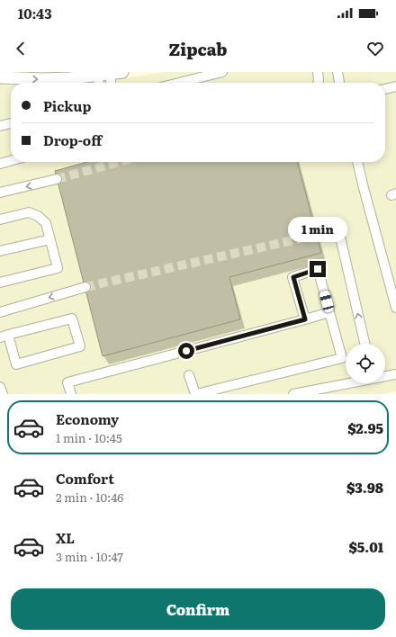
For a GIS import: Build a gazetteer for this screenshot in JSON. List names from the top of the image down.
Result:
{
  "page": {
    "status": "10:43",
    "header": "Zipcab",
    "banner": ["Pickup", "Drop-off"],
    "bubble": "1 min",
    "list": [
      {
        "name": "Economy",
        "note": "1 min · 10:45",
        "value": "$2.95"
      },
      {
        "name": "Comfort",
        "note": "2 min · 10:46",
        "value": "$3.98"
      },
      {
        "name": "XL",
        "note": "3 min · 10:47",
        "value": "$5.01"
      }
    ],
    "buttons": "Confirm"
  }
}
